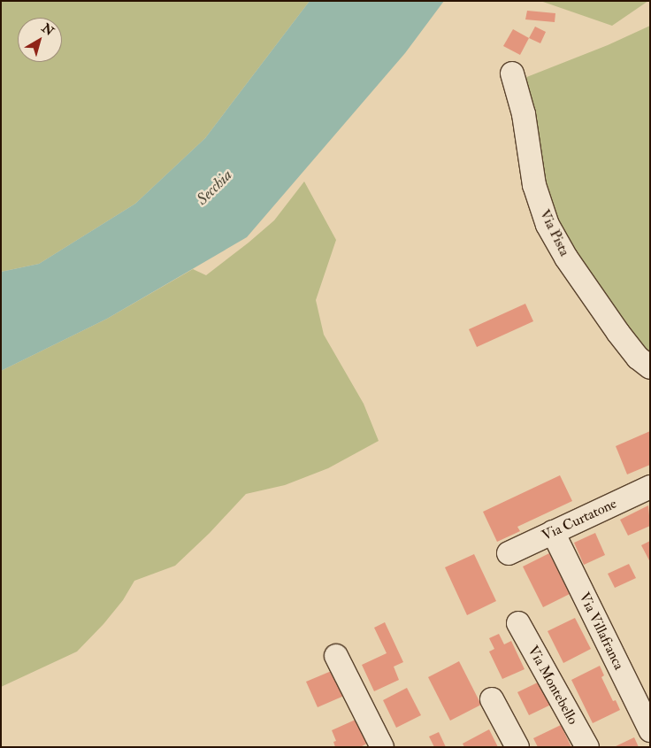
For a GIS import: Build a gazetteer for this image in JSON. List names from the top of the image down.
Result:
{
  "streets": {
    "street": [
      "Via Pista",
      "Via Curtatone",
      "Via Villafranca",
      "Via Montebello"
    ]
  },
  "crossings": [
    ["Via Curtatone", "Via Villafranca"]
  ],
  "water": ["Secchia"],
  "north": "top right"
}
